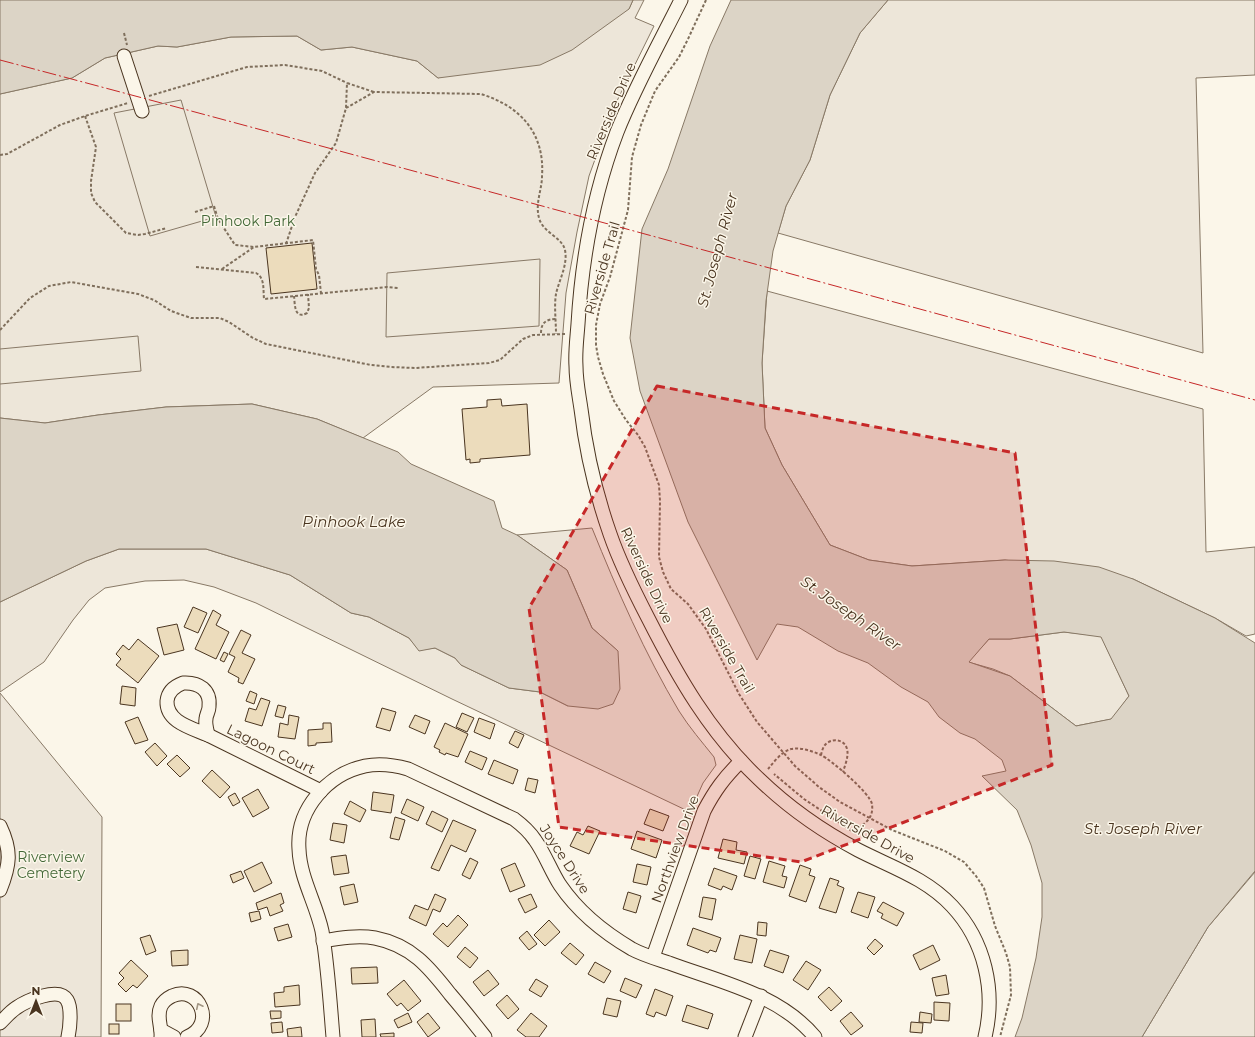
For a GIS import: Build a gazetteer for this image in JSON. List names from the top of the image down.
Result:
{
  "streets": {
    "street": [
      "Riverside Drive",
      "Lagoon Court",
      "Northview Drive",
      "Joyce Drive"
    ],
    "path": ["Riverside Trail"]
  },
  "crossings": [
    ["Riverside Drive", "Northview Drive"],
    ["Lagoon Court", "Joyce Drive"],
    ["Northview Drive", "Joyce Drive"]
  ],
  "water": ["St. Joseph River", "Pinhook Lake"],
  "parks": ["Pinhook Park", "Riverview Cemetery"],
  "north": "top"
}
